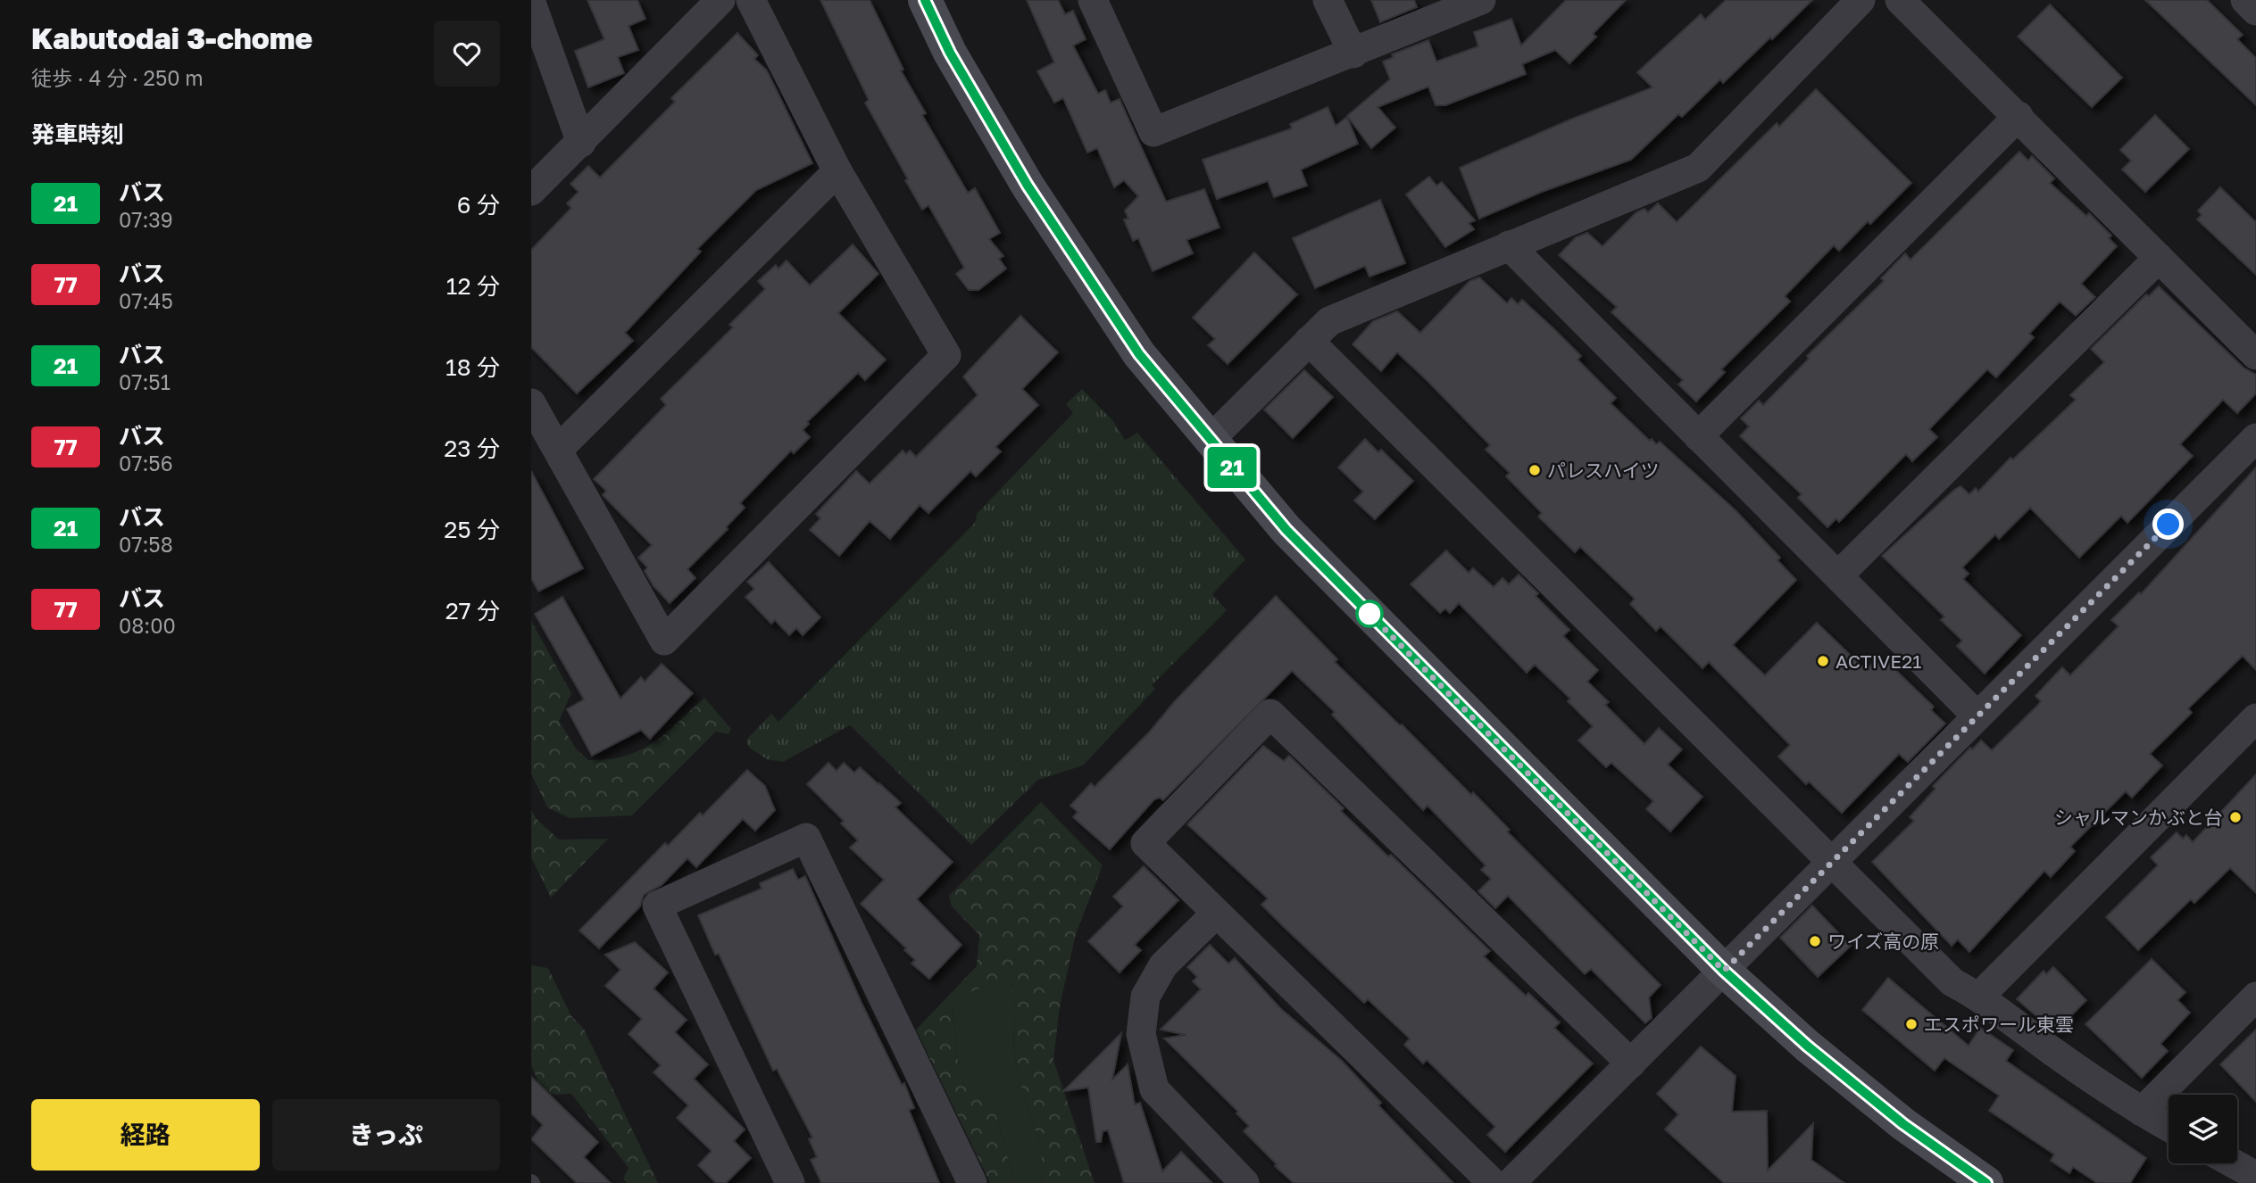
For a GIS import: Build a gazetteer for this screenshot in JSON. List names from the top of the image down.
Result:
{
  "places": [
    "パレスハイツ",
    "ACTIVE21",
    "シャルマンかぶと台",
    "ワイズ高の原",
    "エスポワール東雲"
  ],
  "lines": ["bus line 21"],
  "page": {
    "heading": [
      ["Kabutodai 3-chome", "徒歩 · 4 分 · 250 m"],
      "発車時刻"
    ],
    "on_map": "21",
    "list": [
      {
        "mark": "21",
        "name": "バス",
        "note": "07:39",
        "value": "6 分"
      },
      {
        "mark": "77",
        "name": "バス",
        "note": "07:45",
        "value": "12 分"
      },
      {
        "mark": "21",
        "name": "バス",
        "note": "07:51",
        "value": "18 分"
      },
      {
        "mark": "77",
        "name": "バス",
        "note": "07:56",
        "value": "23 分"
      },
      {
        "mark": "21",
        "name": "バス",
        "note": "07:58",
        "value": "25 分"
      },
      {
        "mark": "77",
        "name": "バス",
        "note": "08:00",
        "value": "27 分"
      }
    ],
    "buttons": ["経路", "きっぷ"]
  }
}
